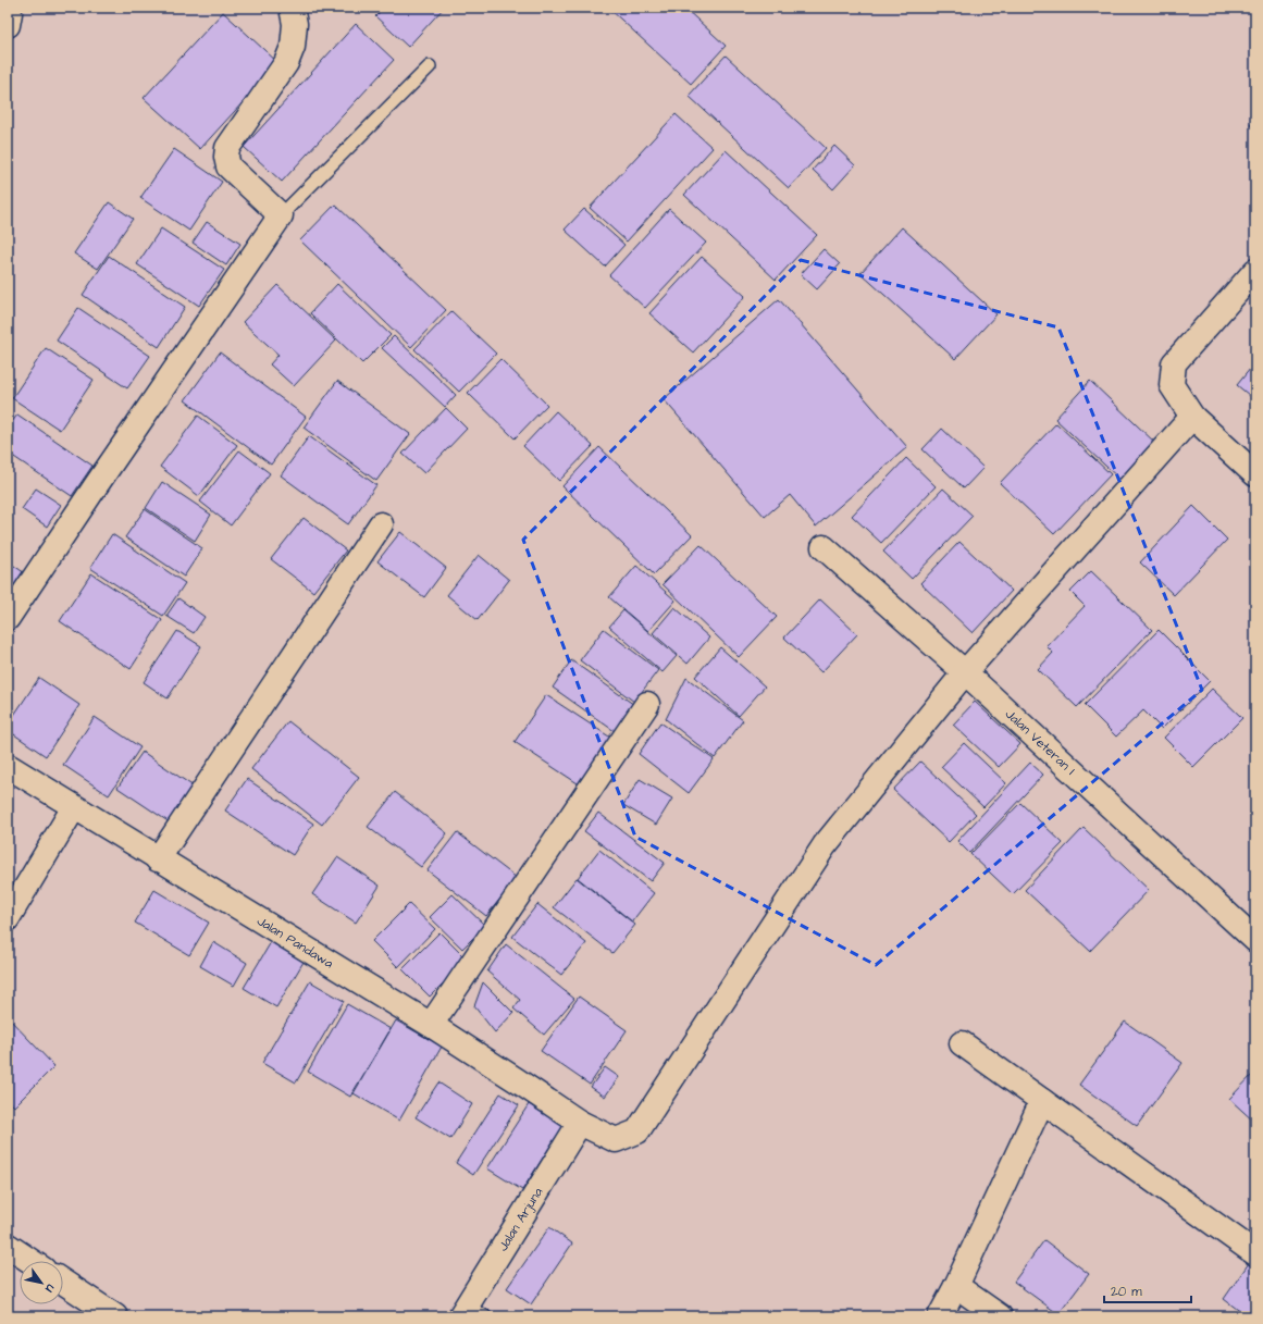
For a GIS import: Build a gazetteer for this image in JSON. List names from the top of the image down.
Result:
{
  "streets": {
    "street": ["Jalan Veteran I", "Jalan Pandawa", "Jalan Arjuna"]
  },
  "crossings": [
    ["Jalan Veteran I", "Jalan Pandawa"],
    ["Jalan Pandawa", "Jalan Arjuna"]
  ],
  "scale_bar": "20 m",
  "north": "bottom right"
}
